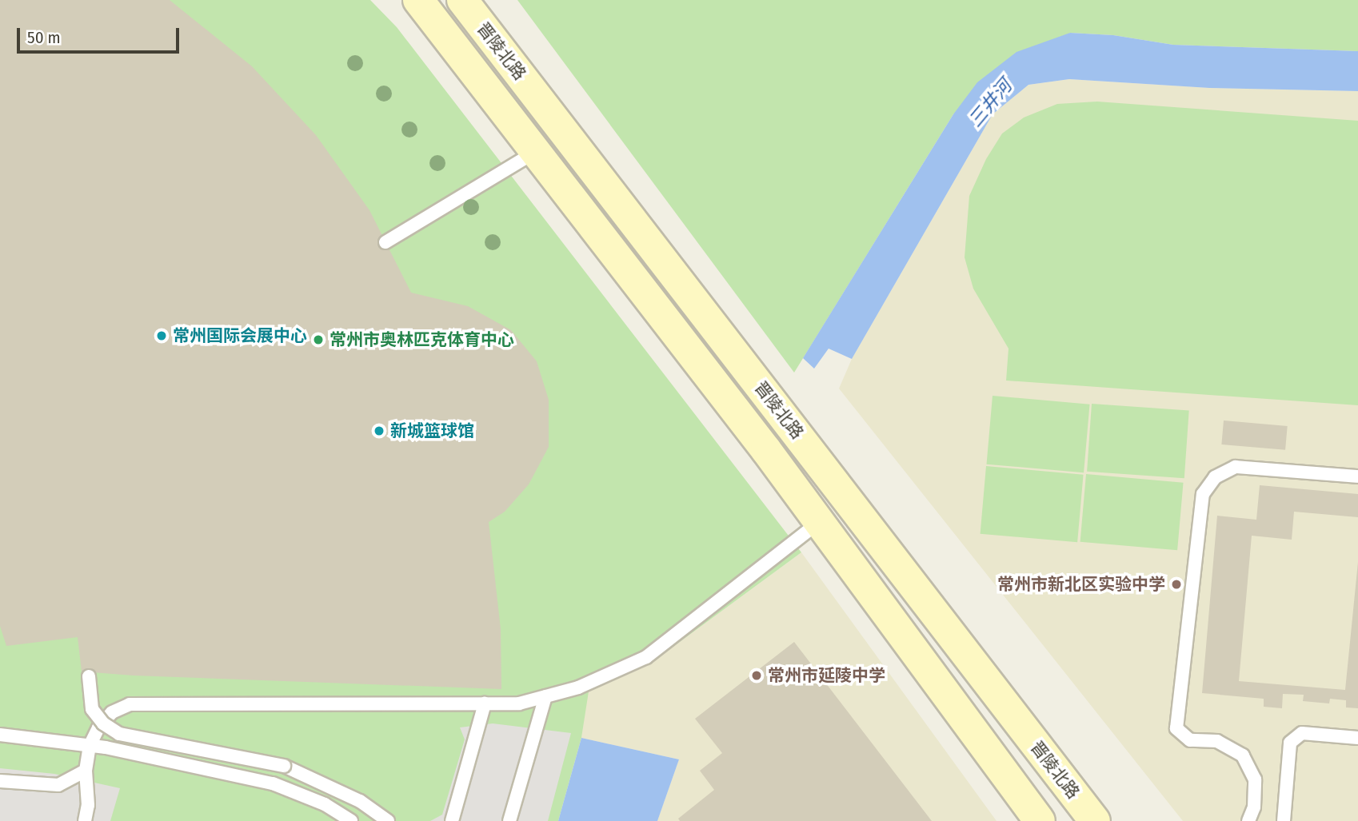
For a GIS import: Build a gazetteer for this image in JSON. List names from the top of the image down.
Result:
{
  "streets": {
    "main road": ["晋陵北路"]
  },
  "water": ["三井河"],
  "places": [
    "常州国际会展中心",
    "常州市奥林匹克体育中心",
    "新城篮球馆",
    "常州市新北区实验中学",
    "常州市延陵中学"
  ],
  "scale_bar": "50 m"
}
